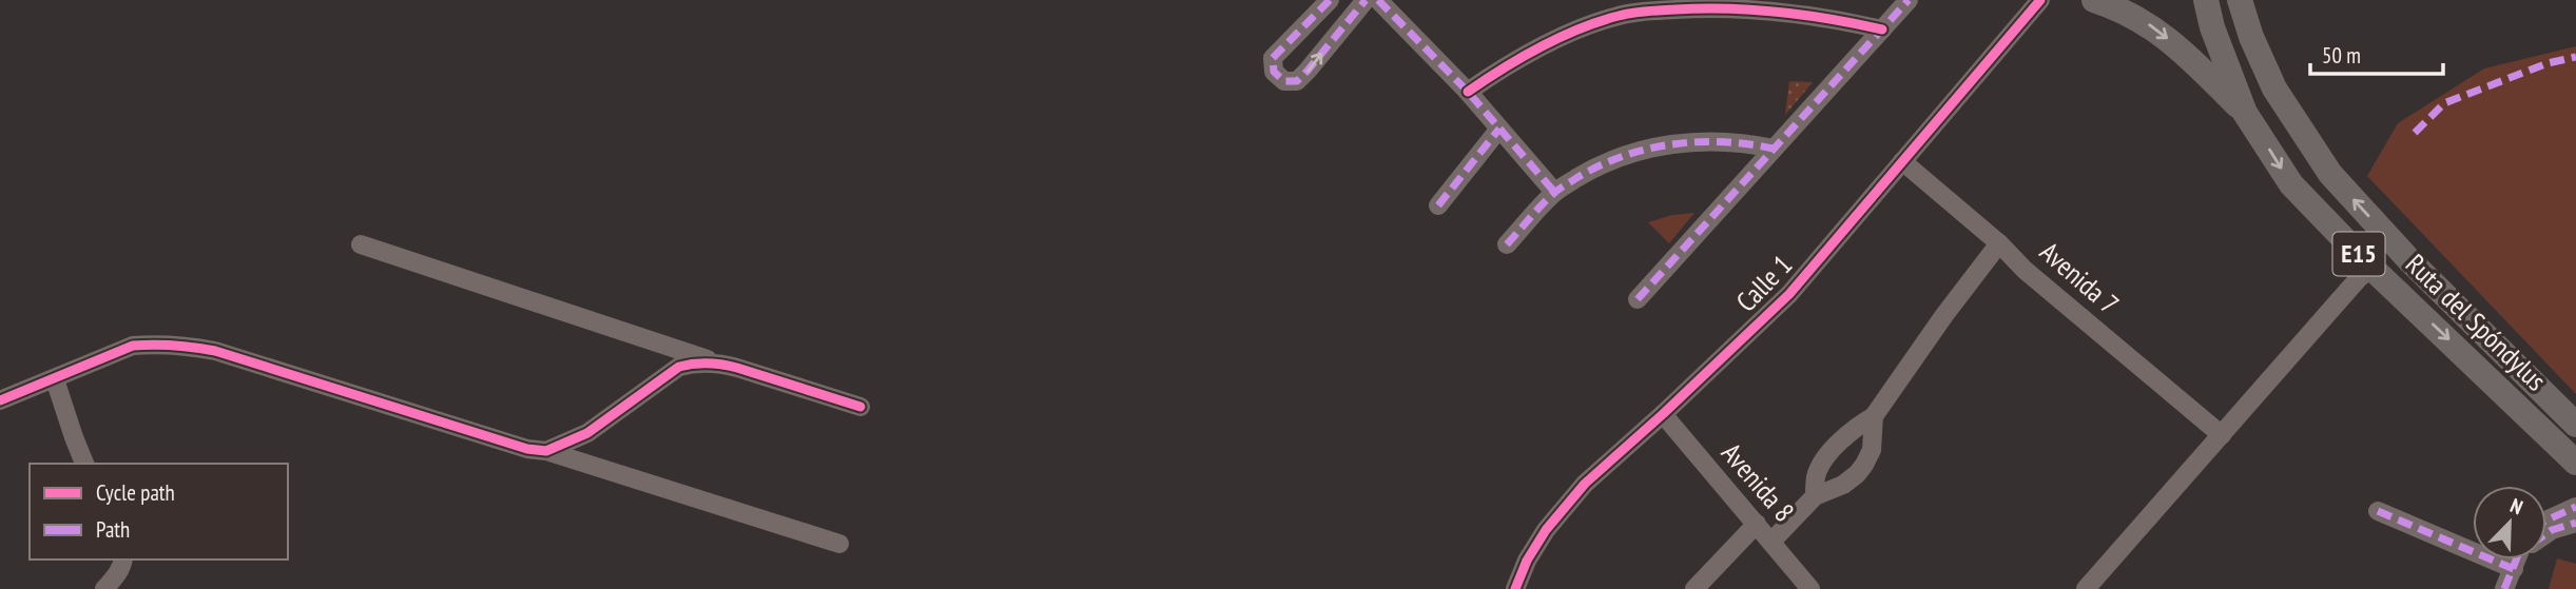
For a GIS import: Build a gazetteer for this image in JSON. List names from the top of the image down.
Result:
{
  "streets": {
    "highway": ["E15", "Ruta del Spóndylus"],
    "street": ["Avenida 7", "Calle 1", "Avenida 8"]
  },
  "crossings": [
    ["Avenida 7", "Calle 1"],
    ["Calle 1", "Avenida 8"]
  ],
  "legend": ["Cycle path", "Path"],
  "scale_bar": "50 m",
  "north": "top right"
}
